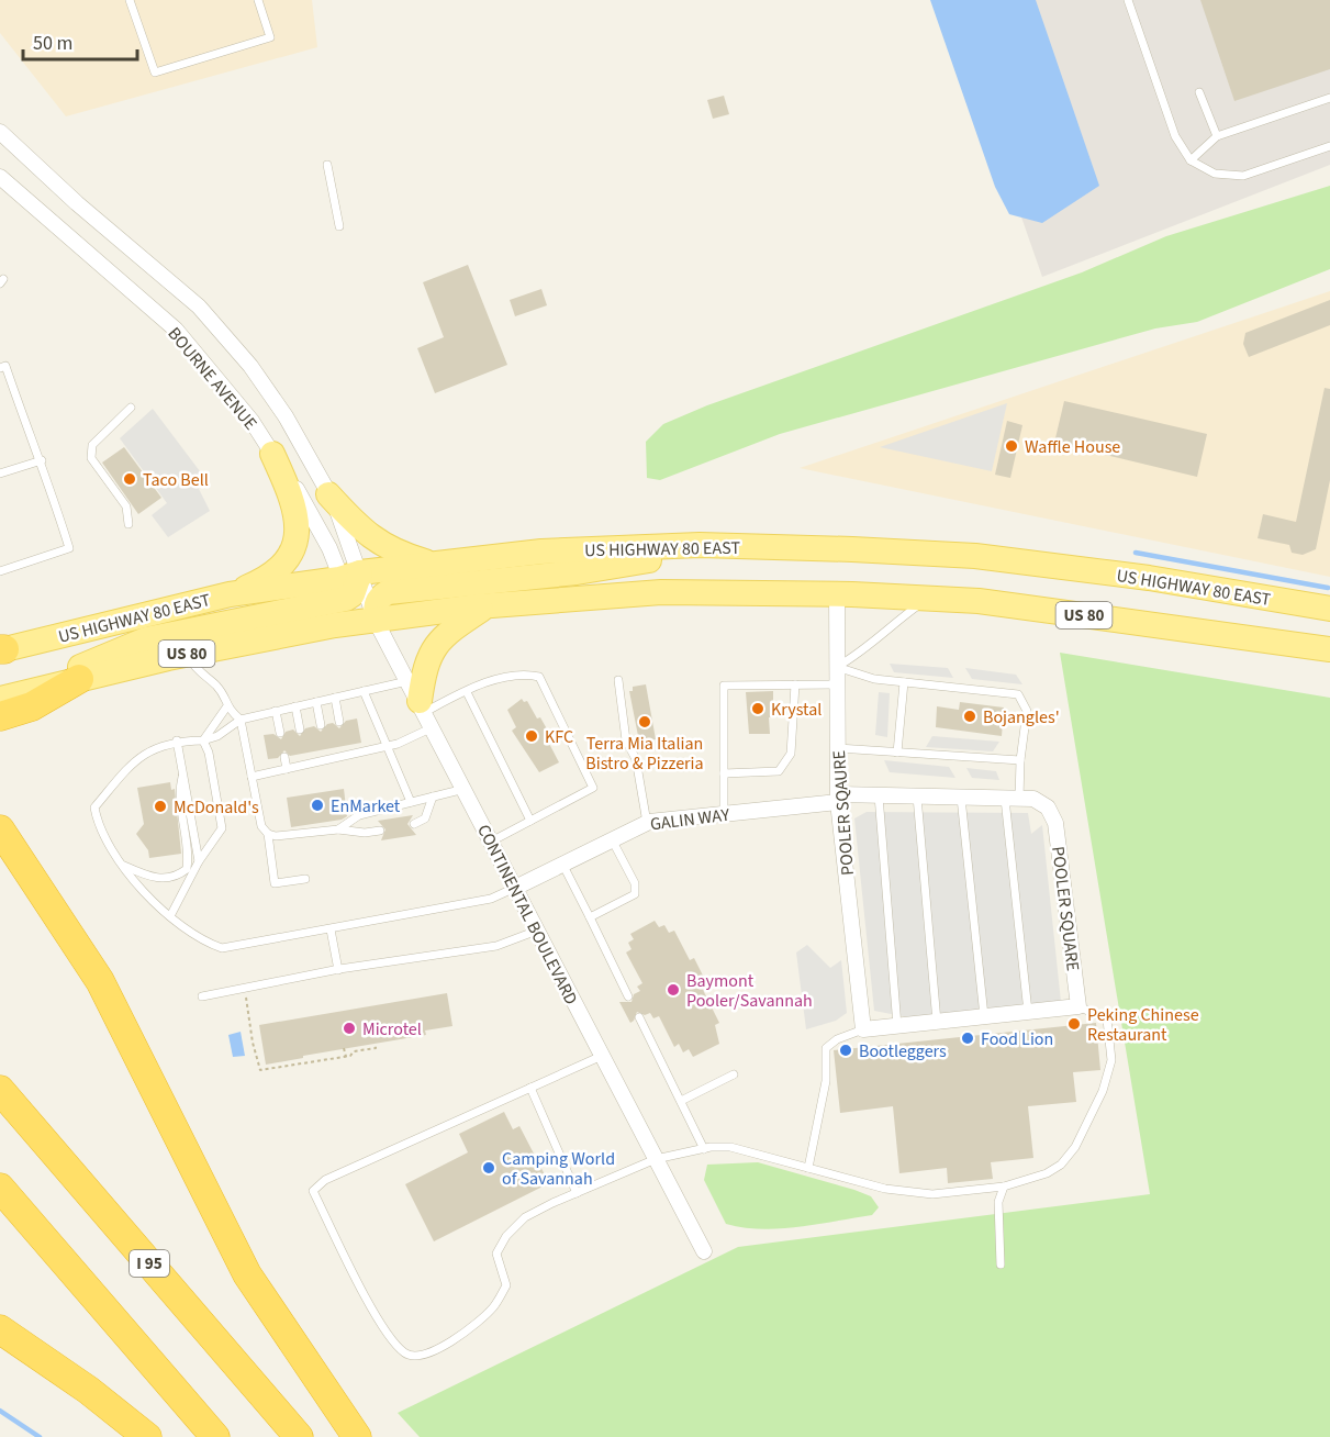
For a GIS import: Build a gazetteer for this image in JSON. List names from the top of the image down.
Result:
{
  "streets": {
    "highway": ["I 95"],
    "main road": ["US HIGHWAY 80 EAST", "US 80"],
    "street": [
      "BOURNE AVENUE",
      "POOLER SQAURE",
      "GALIN WAY",
      "POOLER SQUARE",
      "CONTINENTAL BOULEVARD"
    ]
  },
  "crossings": [
    ["BOURNE AVENUE", "US HIGHWAY 80 EAST"],
    ["BOURNE AVENUE", "US 80"],
    ["BOURNE AVENUE", "CONTINENTAL BOULEVARD"],
    ["US HIGHWAY 80 EAST", "CONTINENTAL BOULEVARD"],
    ["US 80", "POOLER SQAURE"],
    ["US 80", "CONTINENTAL BOULEVARD"],
    ["POOLER SQAURE", "GALIN WAY"],
    ["POOLER SQAURE", "POOLER SQUARE"],
    ["GALIN WAY", "POOLER SQUARE"],
    ["GALIN WAY", "CONTINENTAL BOULEVARD"]
  ],
  "places": [
    "Waffle House",
    "Taco Bell",
    "Krystal",
    "Bojangles'",
    "Terra Mia Italian Bistro & Pizzeria",
    "KFC",
    "EnMarket",
    "McDonald's",
    "Baymont Pooler/Savannah",
    "Peking Chinese Restaurant",
    "Microtel",
    "Food Lion",
    "Bootleggers",
    "Camping World of Savannah"
  ],
  "scale_bar": "50 m"
}
